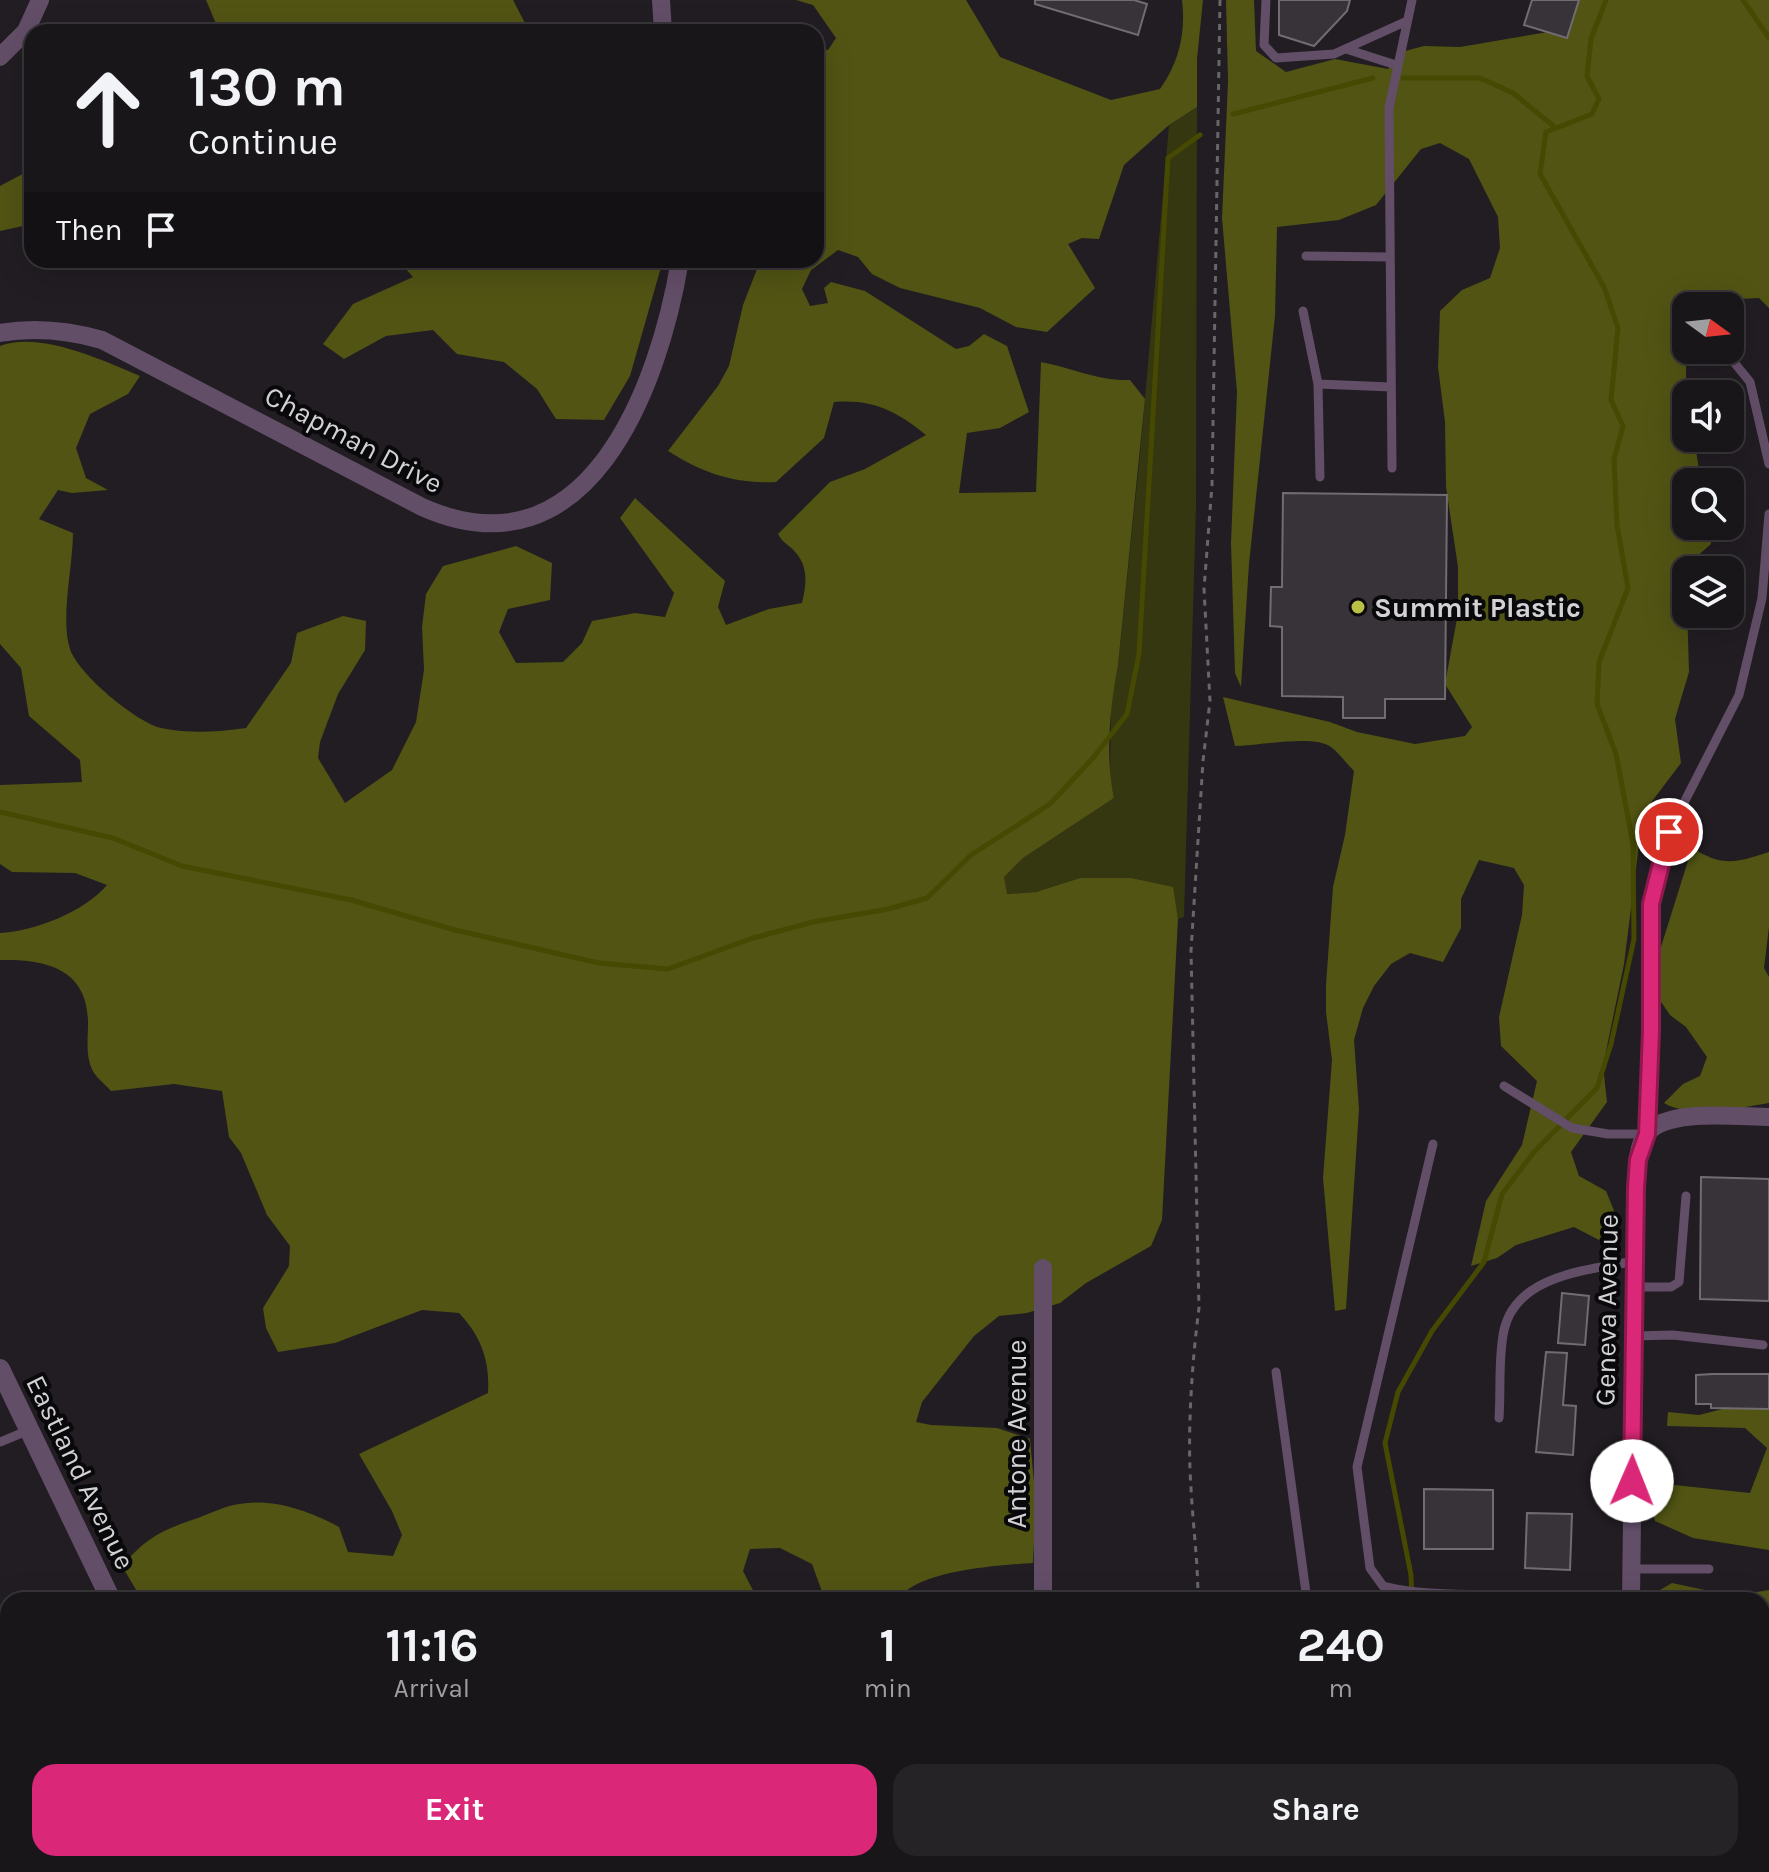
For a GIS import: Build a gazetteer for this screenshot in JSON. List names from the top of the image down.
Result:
{
  "streets": {
    "street": [
      "Chapman Drive",
      "Geneva Avenue",
      "Antone Avenue",
      "Eastland Avenue"
    ]
  },
  "places": ["Summit Plastic"],
  "north": "right",
  "page": {
    "turn": ["130 m", "Continue"],
    "then": "Then",
    "eta": [
      "11:16",
      "Arrival",
      "1",
      "min",
      "240",
      "m"
    ],
    "buttons": ["Exit", "Share"]
  }
}
